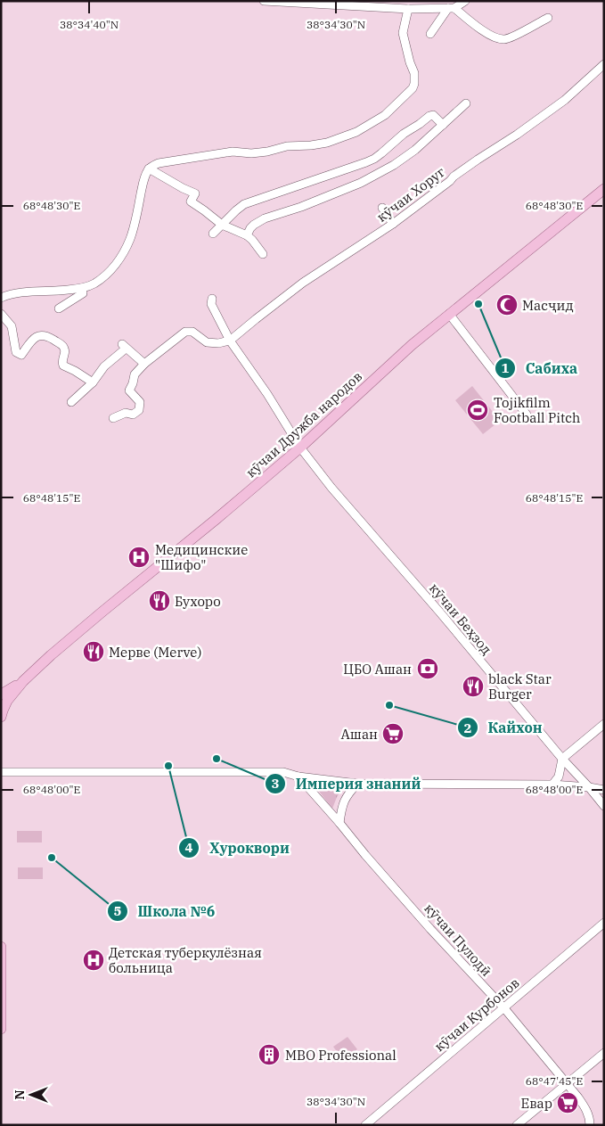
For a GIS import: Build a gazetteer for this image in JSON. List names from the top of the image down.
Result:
{
  "streets": {
    "main road": ["кӯчаи Дружба народов"],
    "street": [
      "кӯчаи Хоруг",
      "кӯчаи Беҳзод",
      "кӯчаи Пулодӣ",
      "кӯчаи Курбонов"
    ]
  },
  "crossings": [
    ["кӯчаи Хоруг", "кӯчаи Беҳзод"],
    ["кӯчаи Дружба народов", "кӯчаи Беҳзод"],
    ["кӯчаи Пулодӣ", "кӯчаи Курбонов"]
  ],
  "places": {
    "other": [
      "Сабиха",
      "Кайхон",
      "Империя знаний",
      "Хуроквори",
      "Школа №6"
    ],
    "mosque": ["Масҷид"],
    "sports": ["Tojikfilm Football Pitch"],
    "hospital": ["Медицинские \"Шифо\"", "Детская туберкулёзная больница"],
    "restaurant": ["Бухоро", "Мерве (Merve)", "black Star Burger"],
    "bank": ["ЦБО Ашан"],
    "supermarket": ["Ашан", "Евар"],
    "building": ["MBO Professional"]
  },
  "north": "left",
  "coordinates": [
    "38°34'40\"N",
    "38°34'30\"N",
    "68°48'30\"E",
    "68°48'15\"E",
    "68°48'00\"E",
    "68°47'45\"E"
  ]
}
